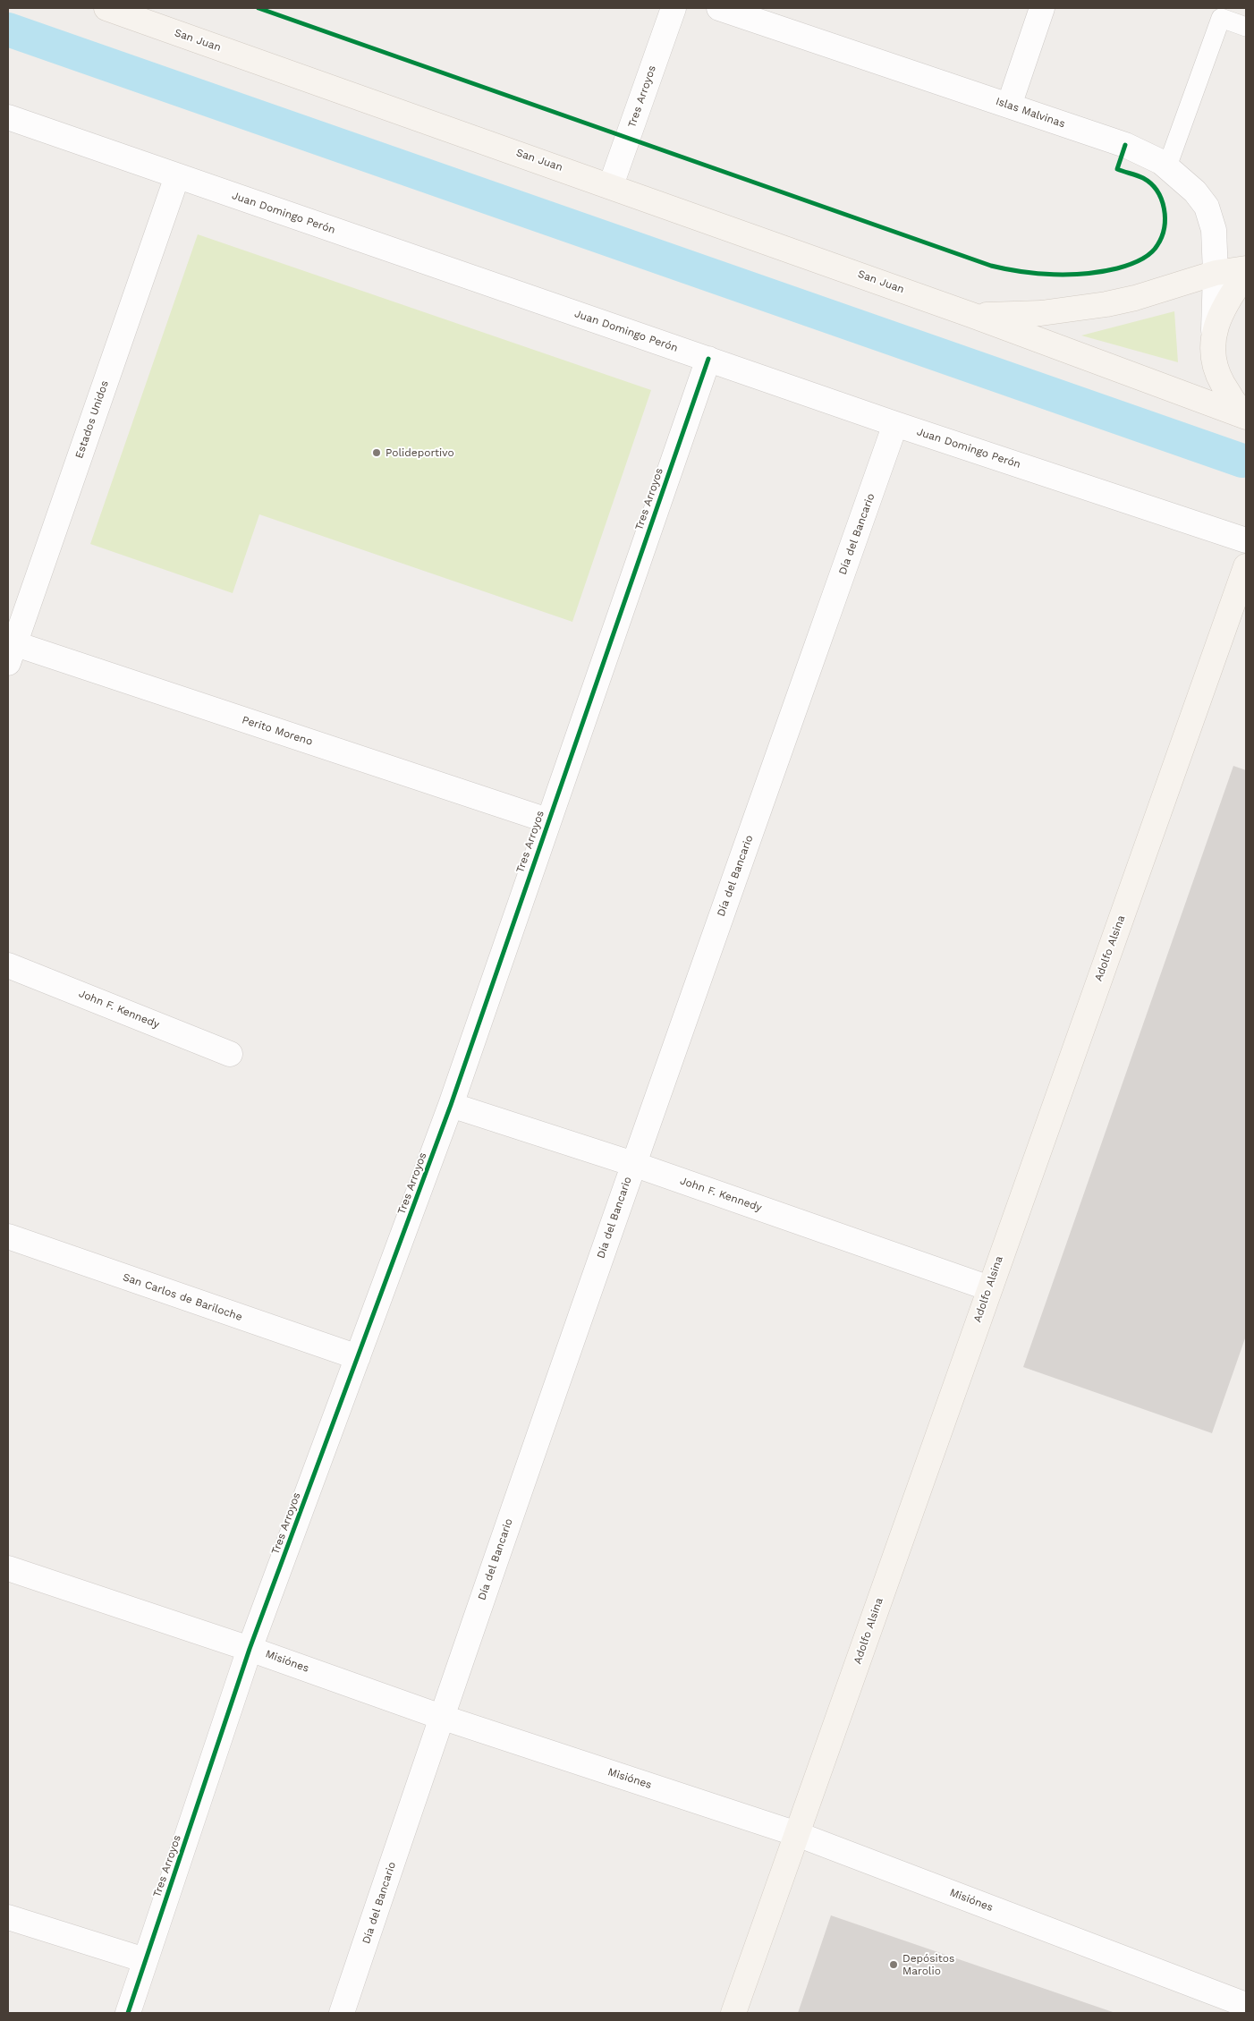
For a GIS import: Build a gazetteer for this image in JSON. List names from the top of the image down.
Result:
{
  "streets": {
    "main road": ["San Juan", "Adolfo Alsina"],
    "street": [
      "Tres Arroyos",
      "Islas Malvinas",
      "Juan Domingo Perón",
      "Estados Unidos",
      "Día del Bancario",
      "Perito Moreno",
      "John F. Kennedy",
      "San Carlos de Bariloche",
      "Misiónes"
    ]
  },
  "crossings": [
    ["San Juan", "Tres Arroyos"],
    ["San Juan", "Islas Malvinas"],
    ["Tres Arroyos", "Juan Domingo Perón"],
    ["Tres Arroyos", "Perito Moreno"],
    ["Tres Arroyos", "John F. Kennedy"],
    ["Tres Arroyos", "San Carlos de Bariloche"],
    ["Tres Arroyos", "Misiónes"],
    ["Juan Domingo Perón", "Estados Unidos"],
    ["Juan Domingo Perón", "Día del Bancario"],
    ["Estados Unidos", "Perito Moreno"],
    ["Día del Bancario", "John F. Kennedy"],
    ["Día del Bancario", "Misiónes"],
    ["Adolfo Alsina", "John F. Kennedy"],
    ["Adolfo Alsina", "Misiónes"]
  ],
  "places": ["Polideportivo", "Depósitos Marolio"]
}
